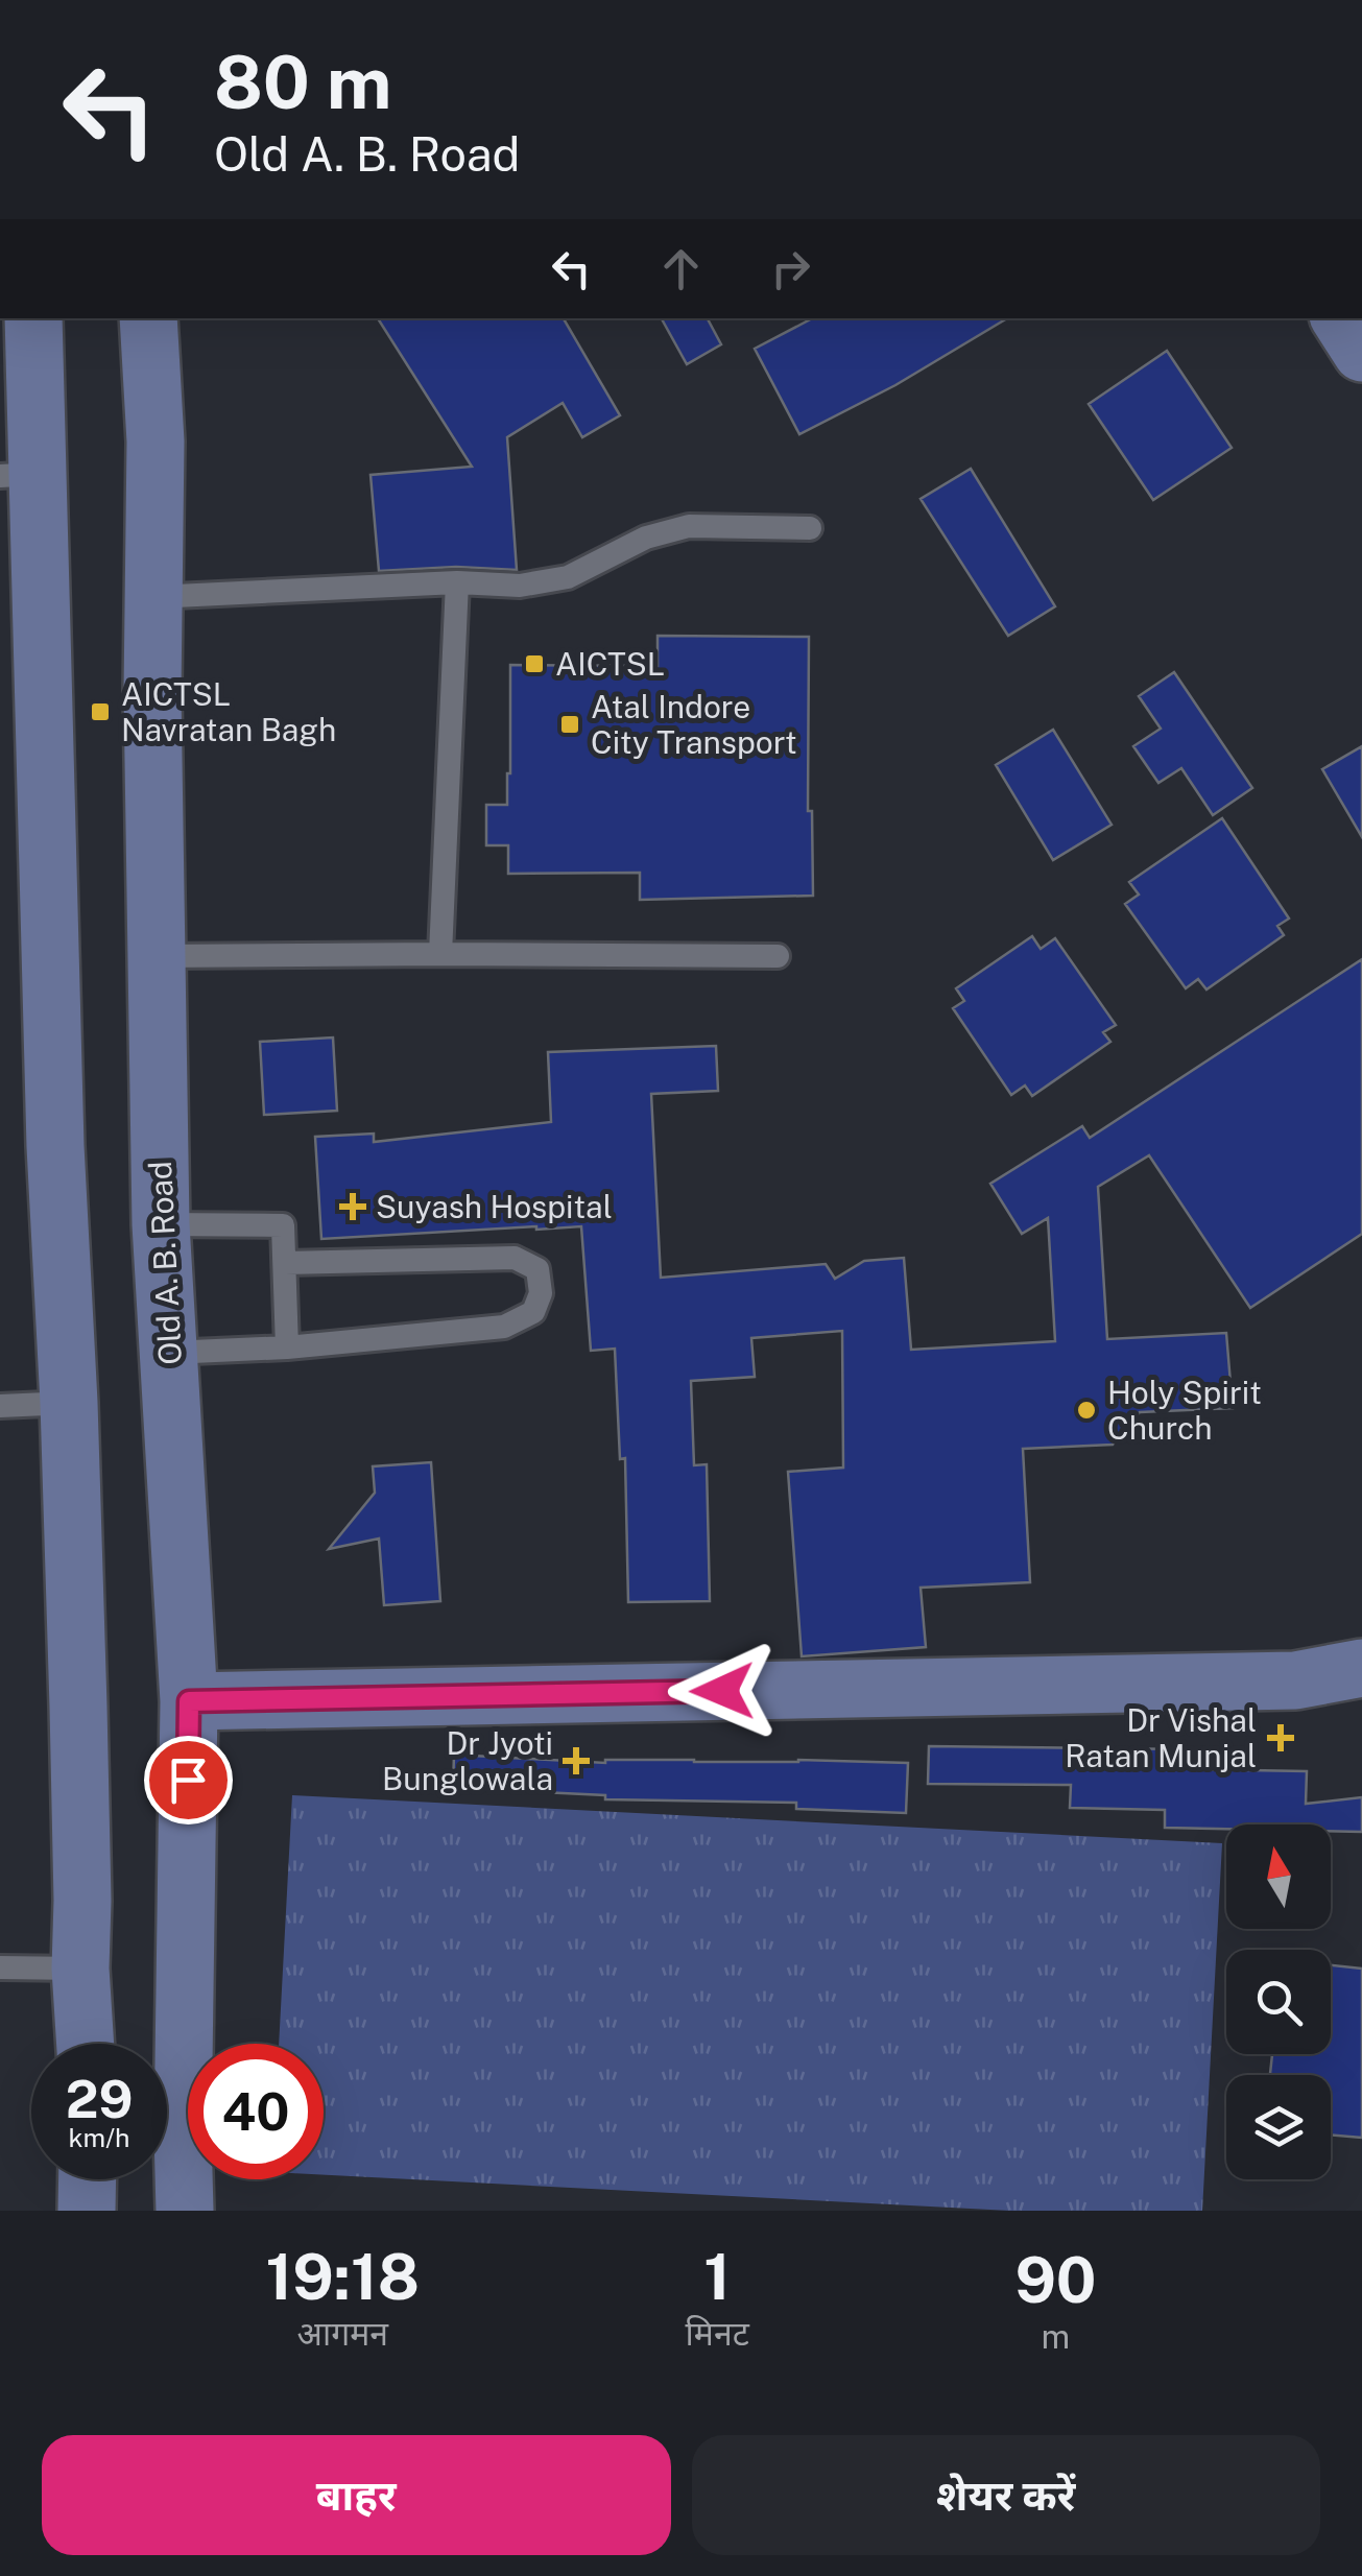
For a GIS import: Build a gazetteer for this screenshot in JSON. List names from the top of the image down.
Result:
{
  "streets": {
    "main road": ["Old A. B. Road"]
  },
  "places": {
    "transit": ["AICTSL", "AICTSL Navratan Bagh", "Atal Indore City Transport"],
    "health": ["Suyash Hospital", "Dr Vishal Ratan Munjal", "Dr Jyoti Bunglowala"],
    "other": ["Holy Spirit Church"]
  },
  "north": "top",
  "page": {
    "turn": ["80 m", "Old A. B. Road"],
    "speed": "29 km/h",
    "limit": "40",
    "eta": [
      "19:18",
      "आगमन",
      "1",
      "मिनट",
      "90",
      "m"
    ],
    "buttons": ["बाहर", "शेयर करें"]
  }
}
